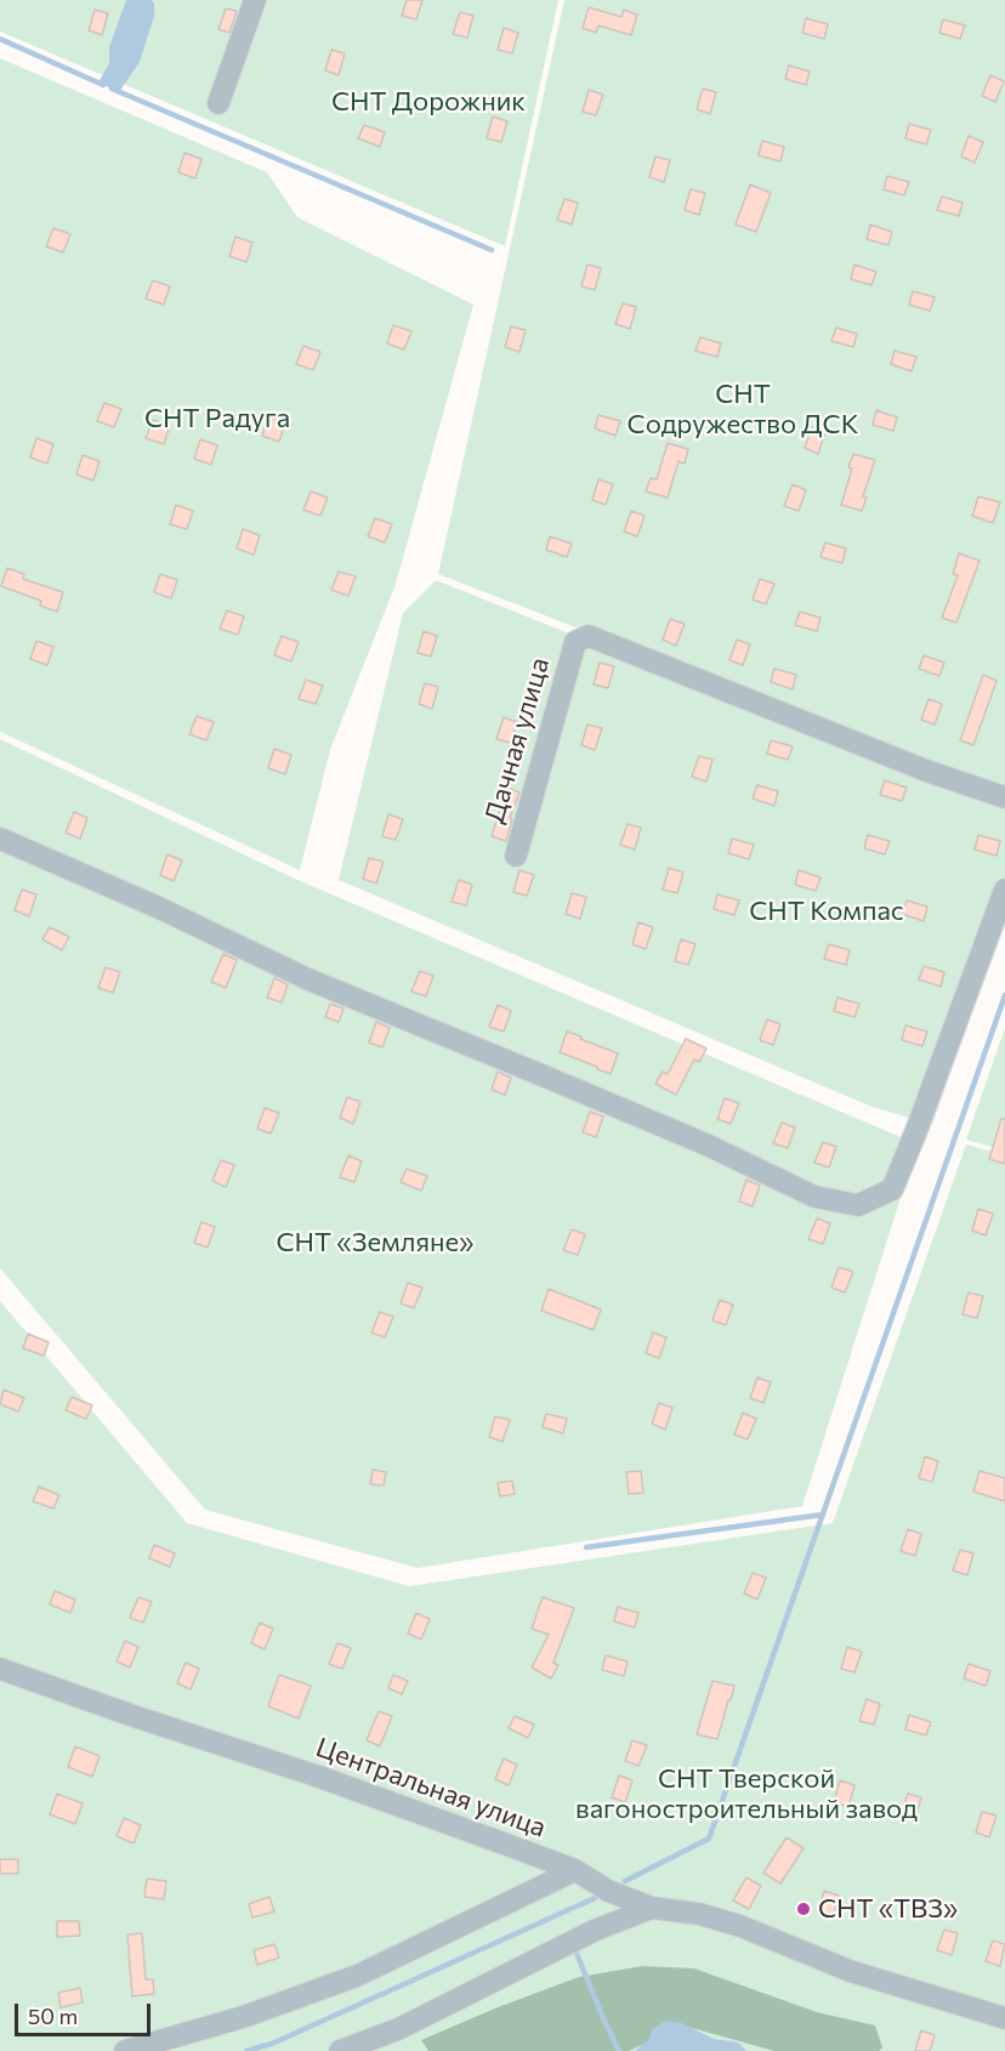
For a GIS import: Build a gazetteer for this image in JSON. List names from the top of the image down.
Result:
{
  "streets": {
    "street": ["Дачная улица", "Центральная улица"]
  },
  "parks": [
    "СНТ Дорожник",
    "СНТ Содружество ДСК",
    "СНТ Радуга",
    "СНТ Компас",
    "СНТ «Земляне»",
    "СНТ Тверской вагоностроительный завод"
  ],
  "places": ["СНТ «ТВЗ»"],
  "scale_bar": "50 m"
}
